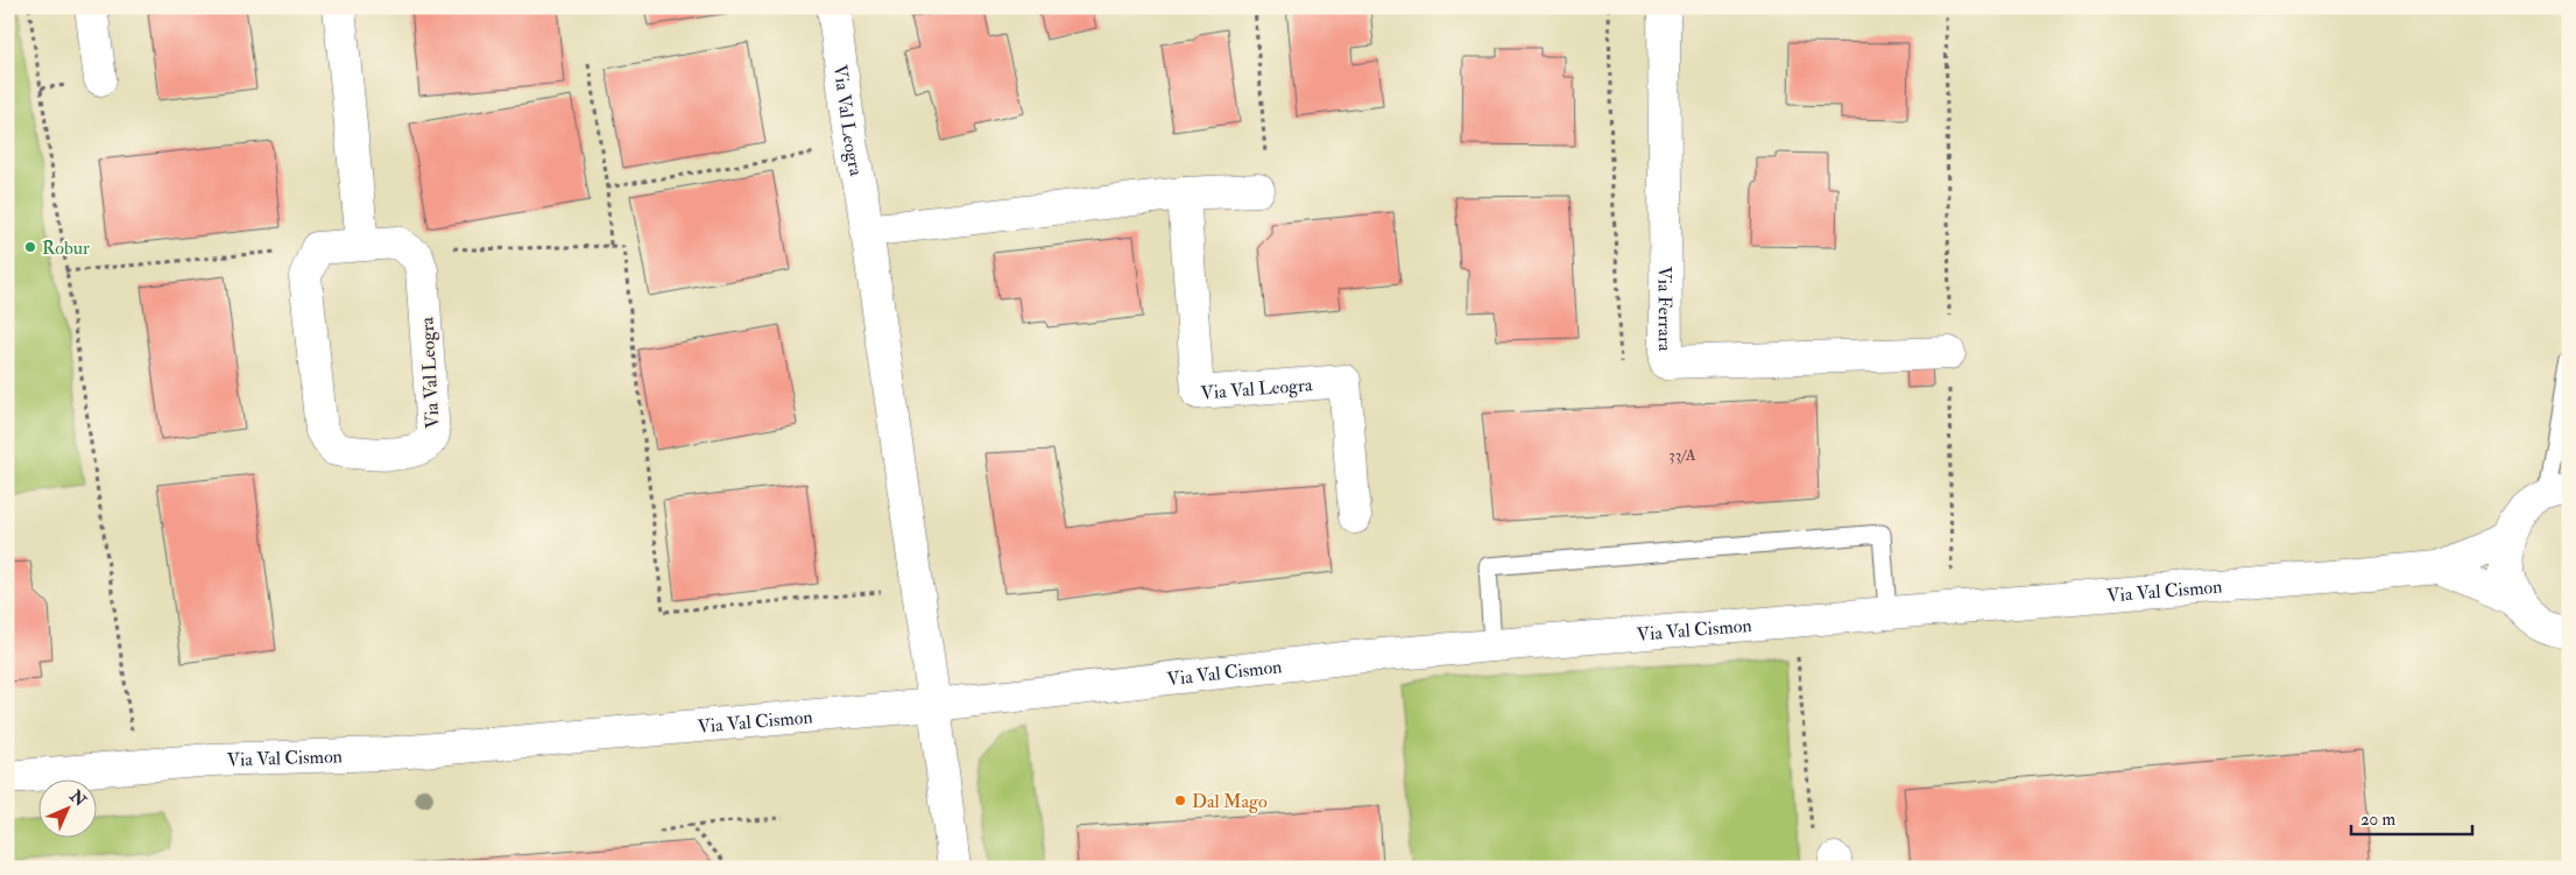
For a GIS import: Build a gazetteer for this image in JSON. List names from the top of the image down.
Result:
{
  "streets": {
    "street": ["Via Val Leogra", "Via Ferrara", "Via Val Cismon"]
  },
  "crossings": [
    ["Via Val Leogra", "Via Val Cismon"]
  ],
  "places": ["Robur", "Dal Mago"],
  "house_numbers": ["33/A"],
  "scale_bar": "20 m",
  "north": "top right"
}
